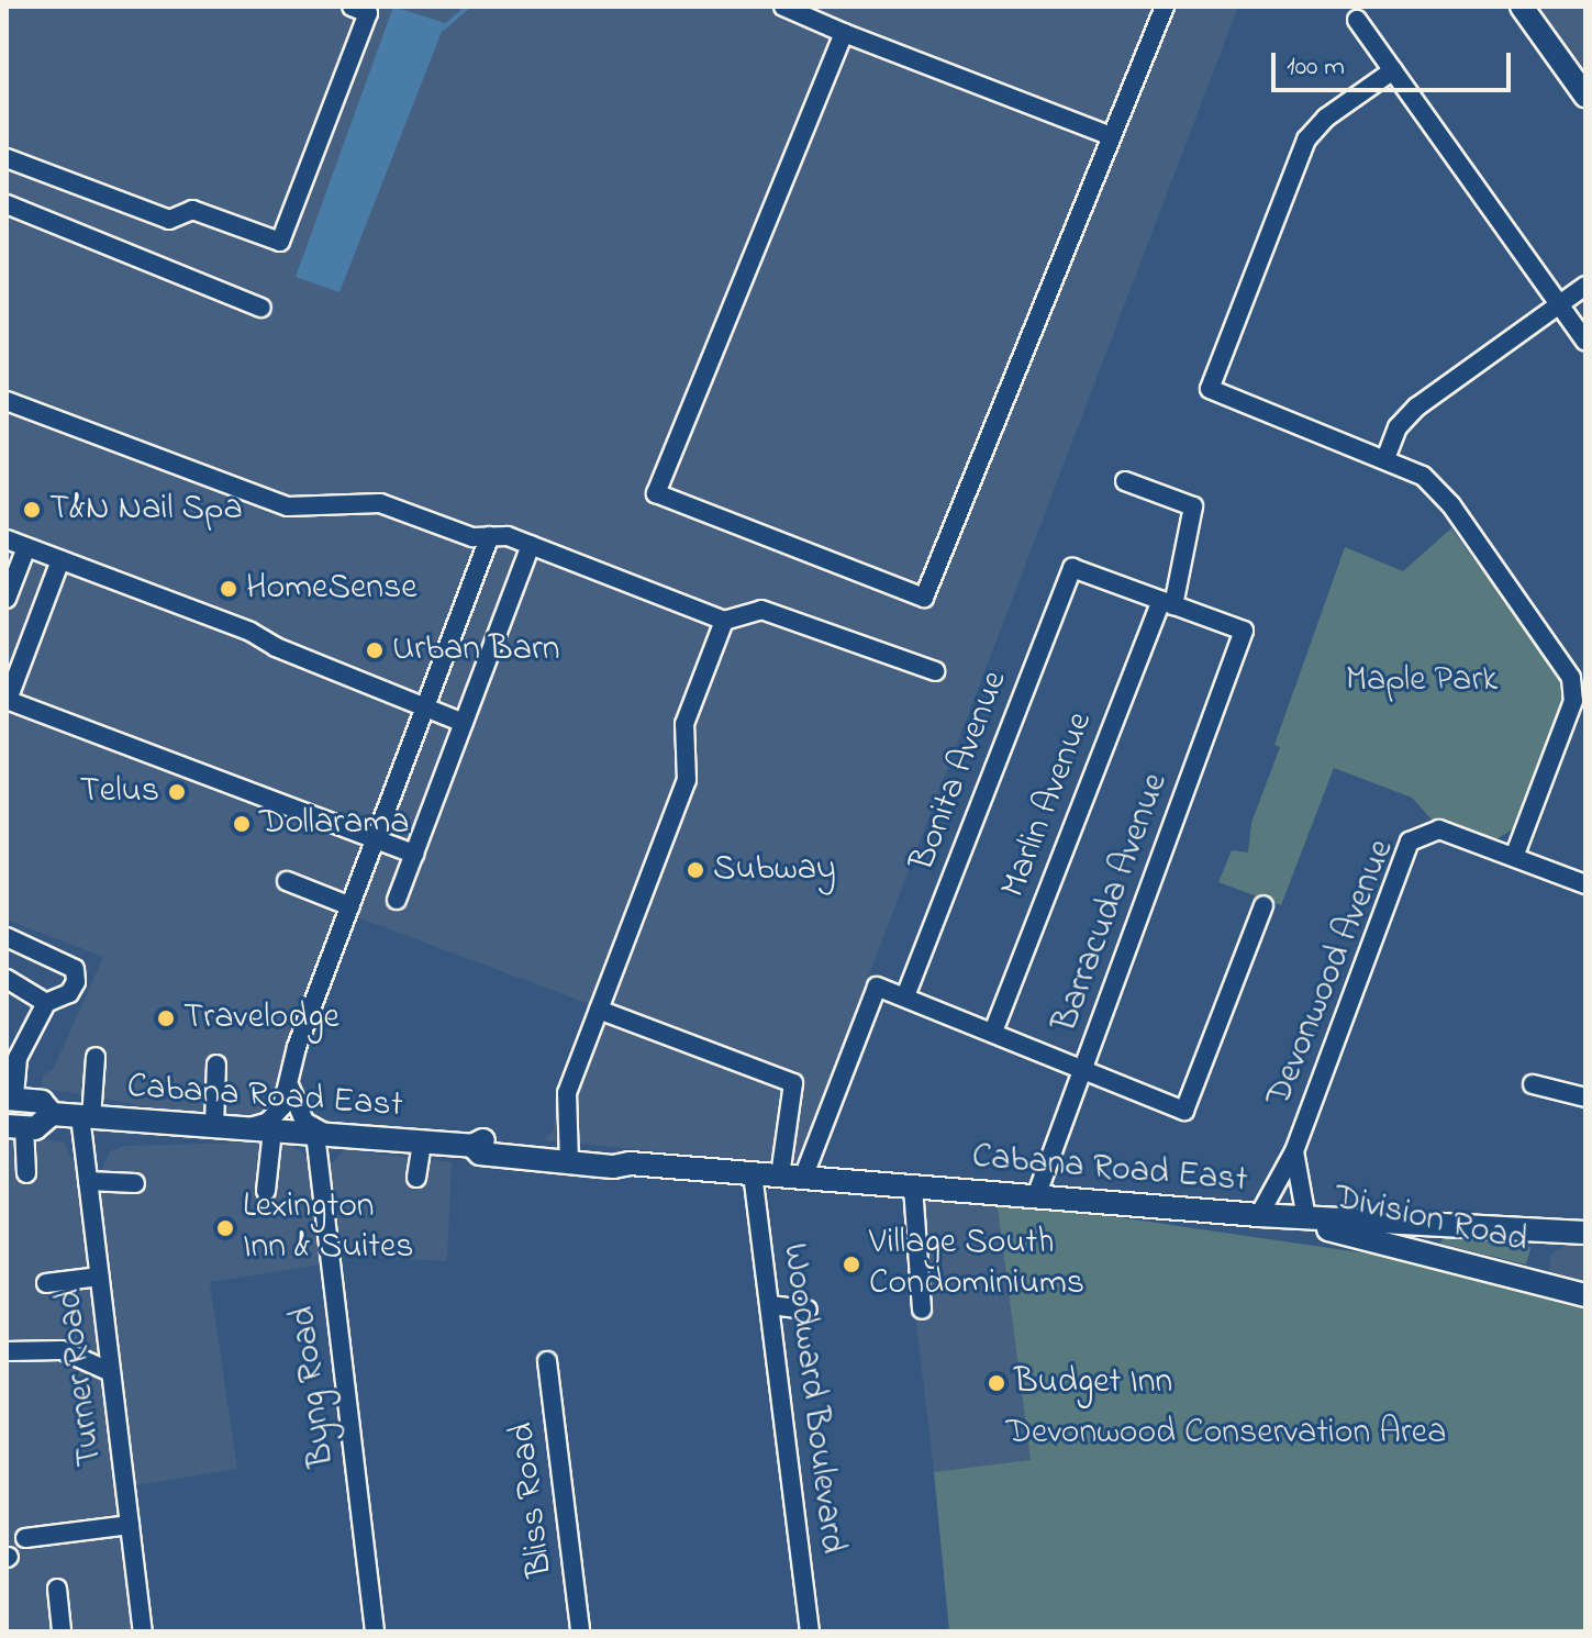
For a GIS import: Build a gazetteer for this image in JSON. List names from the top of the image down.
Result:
{
  "streets": {
    "main road": ["Cabana Road East", "Division Road"],
    "street": [
      "Bonita Avenue",
      "Marlin Avenue",
      "Barracuda Avenue",
      "Devonwood Avenue",
      "Turner Road",
      "Byng Road",
      "Woodward Boulevard",
      "Bliss Road"
    ]
  },
  "crossings": [
    ["Bonita Avenue", "Marlin Avenue"],
    ["Bonita Avenue", "Barracuda Avenue"],
    ["Marlin Avenue", "Barracuda Avenue"],
    ["Barracuda Avenue", "Cabana Road East"],
    ["Devonwood Avenue", "Cabana Road East"],
    ["Devonwood Avenue", "Division Road"],
    ["Cabana Road East", "Division Road"],
    ["Cabana Road East", "Turner Road"],
    ["Cabana Road East", "Byng Road"],
    ["Cabana Road East", "Woodward Boulevard"]
  ],
  "parks": ["Maple Park", "Devonwood Conservation Area"],
  "places": [
    "T&N Nail Spa",
    "HomeSense",
    "Urban Barn",
    "Telus",
    "Dollarama",
    "Subway",
    "Travelodge",
    "Lexington Inn & Suites",
    "Village South Condominiums",
    "Budget Inn"
  ],
  "scale_bar": "100 m"
}
